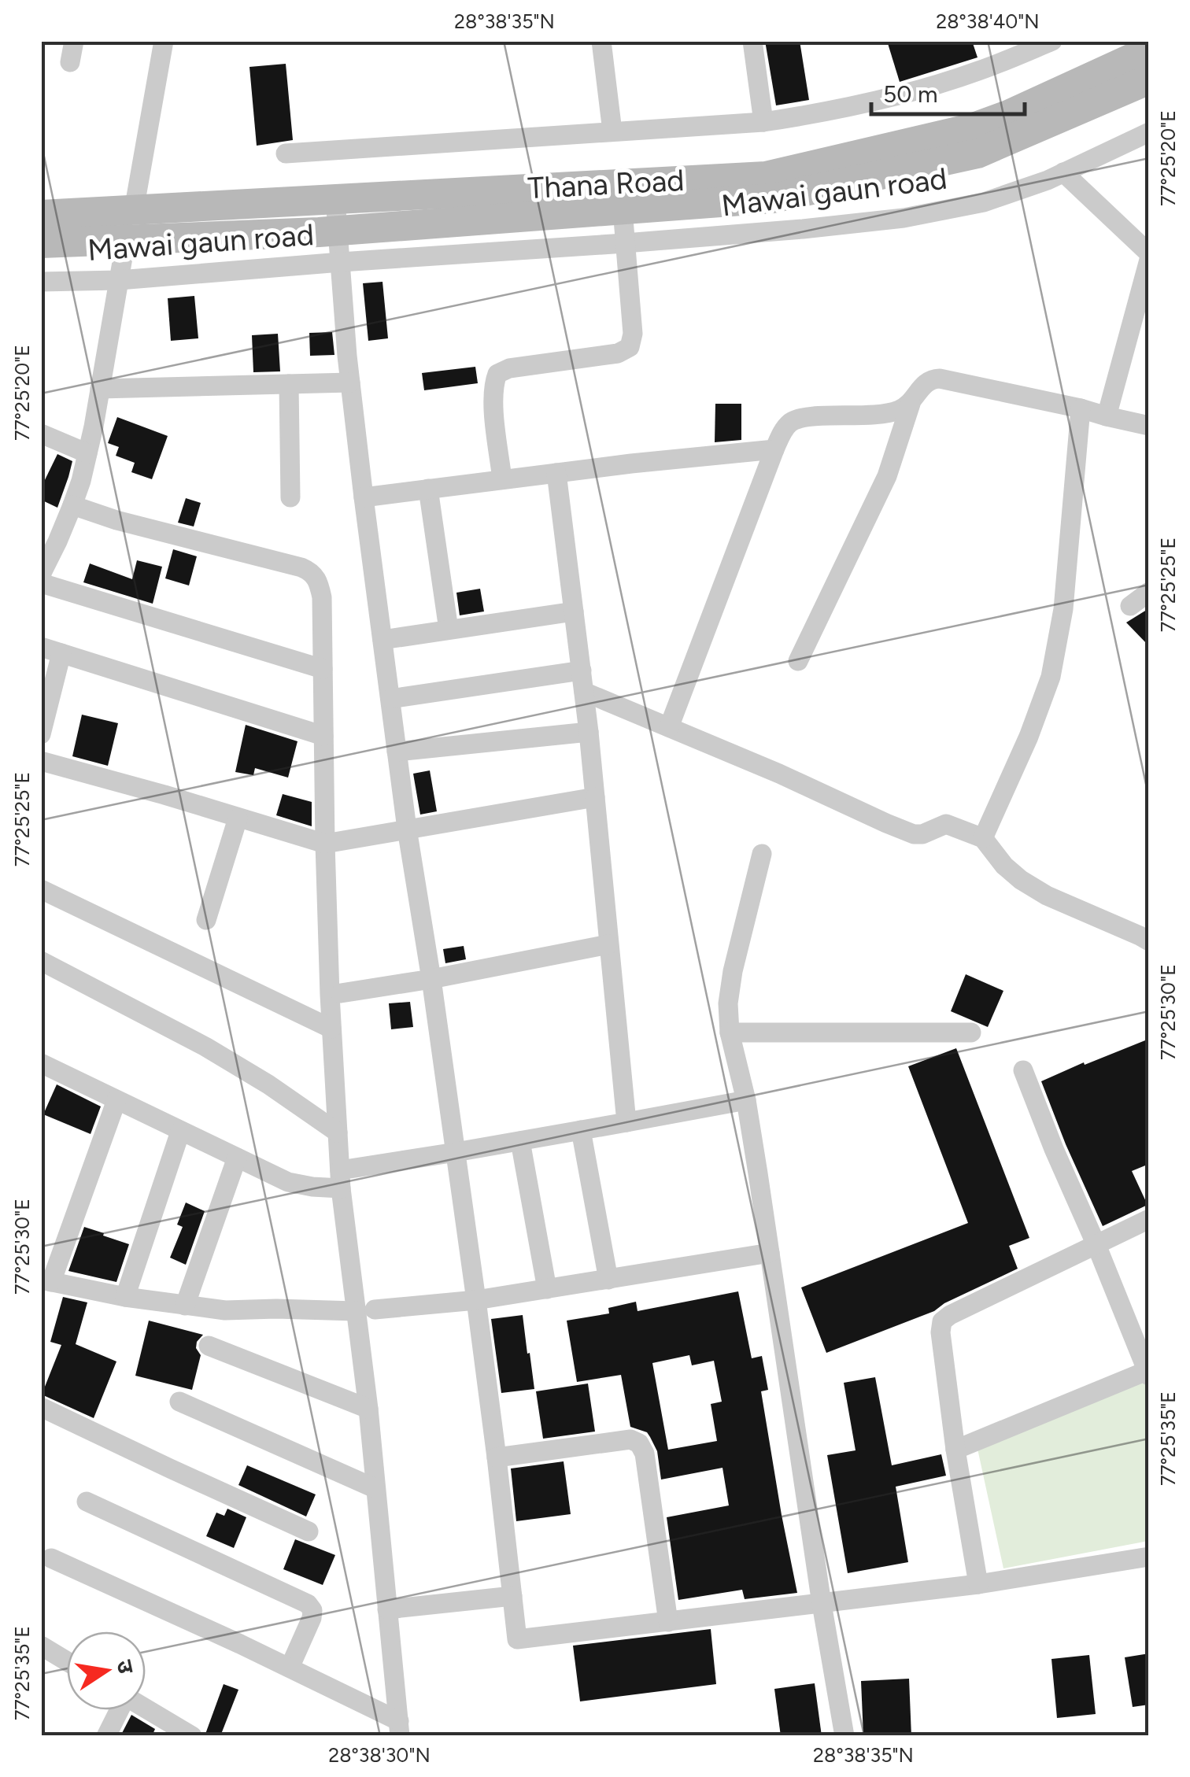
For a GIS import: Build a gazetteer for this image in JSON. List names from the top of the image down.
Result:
{
  "streets": {
    "street": ["Thana Road", "Mawai gaun road"]
  },
  "scale_bar": "50 m",
  "north": "right",
  "coordinates": [
    "28°38'35\"N",
    "28°38'40\"N",
    "77°25'20\"E",
    "77°25'25\"E",
    "77°25'30\"E",
    "77°25'35\"E",
    "28°38'30\"N"
  ]
}
